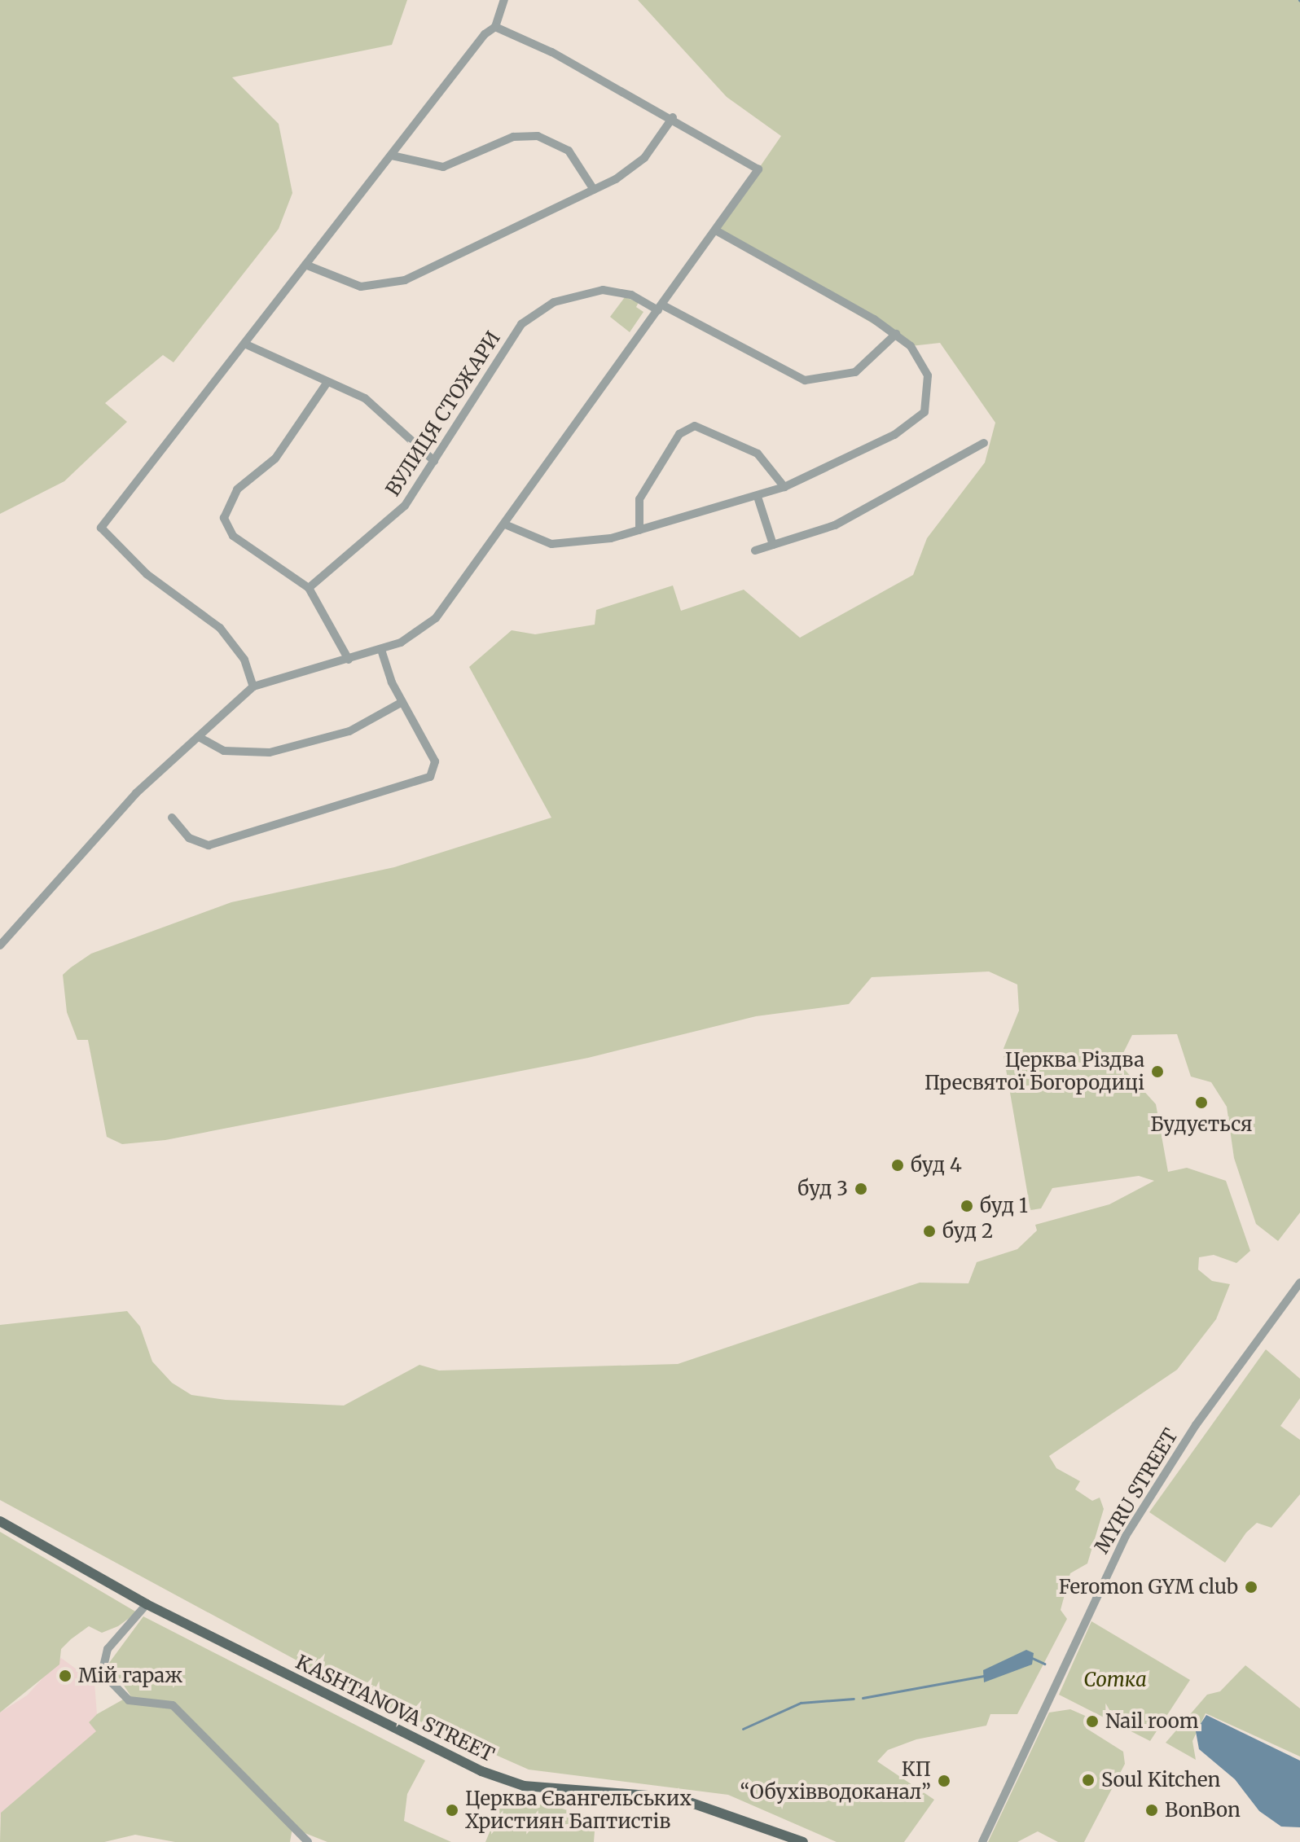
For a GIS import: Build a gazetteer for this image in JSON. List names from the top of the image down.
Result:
{
  "streets": {
    "main road": ["KASHTANOVA STREET"],
    "street": ["ВУЛИЦЯ СТОЖАРИ", "MYRU STREET"]
  },
  "parks": ["Сотка"],
  "places": [
    "Церква Різдва Пресвятої Богородиці",
    "Будується",
    "буд 4",
    "буд 3",
    "буд 1",
    "буд 2",
    "Feromon GYM club",
    "Мій гараж",
    "Nail room",
    "Soul Kitchen",
    "КП “Обухівводоканал”",
    "Церква Євангельських Християн Баптистів",
    "BonBon"
  ]
}
